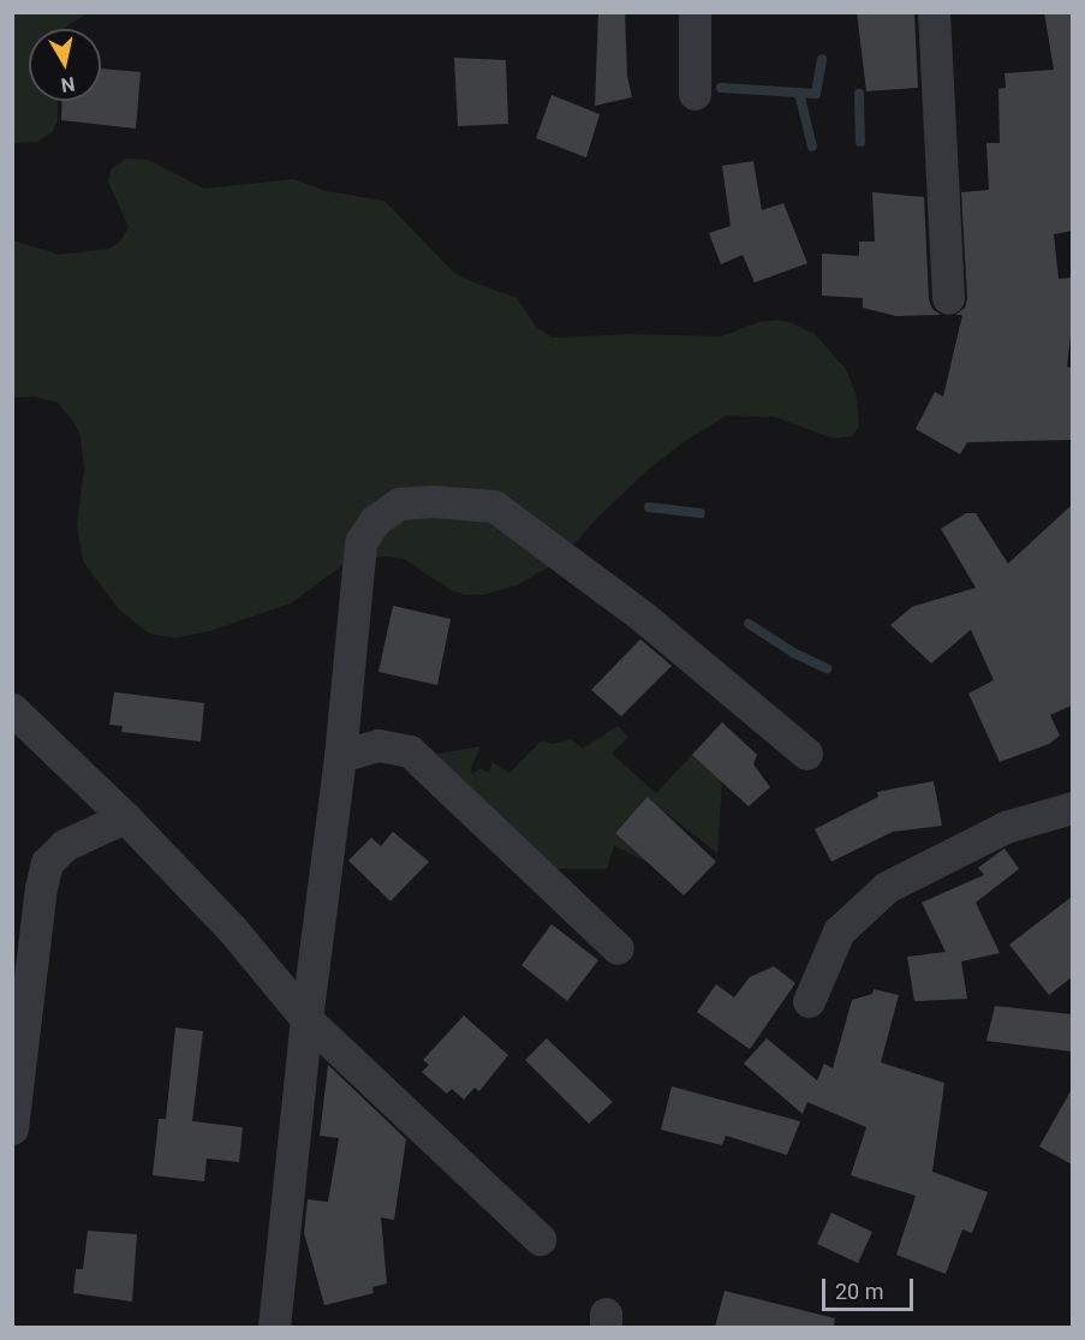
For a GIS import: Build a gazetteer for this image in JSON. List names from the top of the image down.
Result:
{
  "scale_bar": "20 m",
  "north": "bottom"
}
